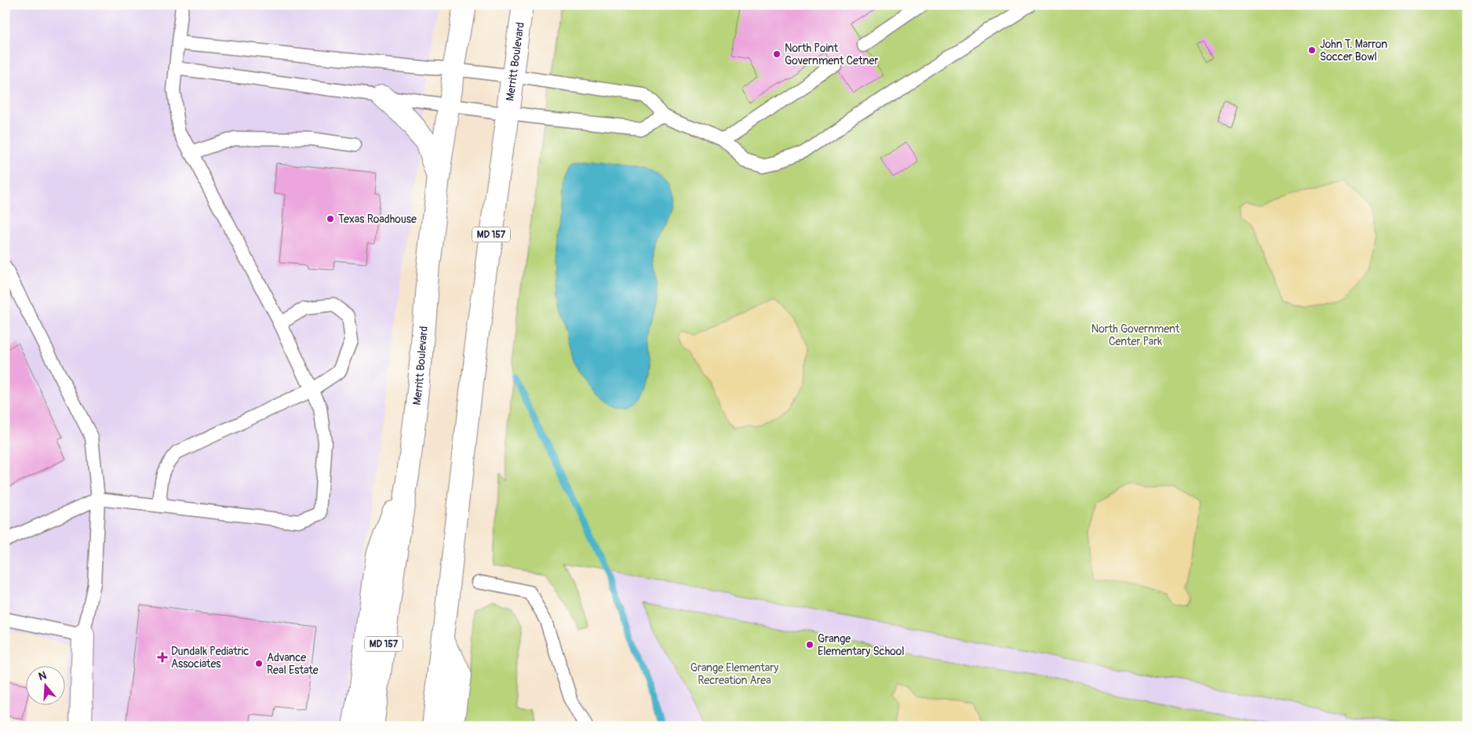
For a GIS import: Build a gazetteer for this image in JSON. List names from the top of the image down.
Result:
{
  "streets": {
    "main road": ["Merritt Boulevard", "MD 157"]
  },
  "parks": ["North Government Center Park", "Grange Elementary Recreation Area"],
  "places": {
    "other": [
      "John T. Marron Soccer Bowl",
      "North Point Government Cetner",
      "Texas Roadhouse",
      "Grange Elementary School",
      "Advance Real Estate"
    ],
    "health": ["Dundalk Pediatric Associates"]
  },
  "north": "top"
}
